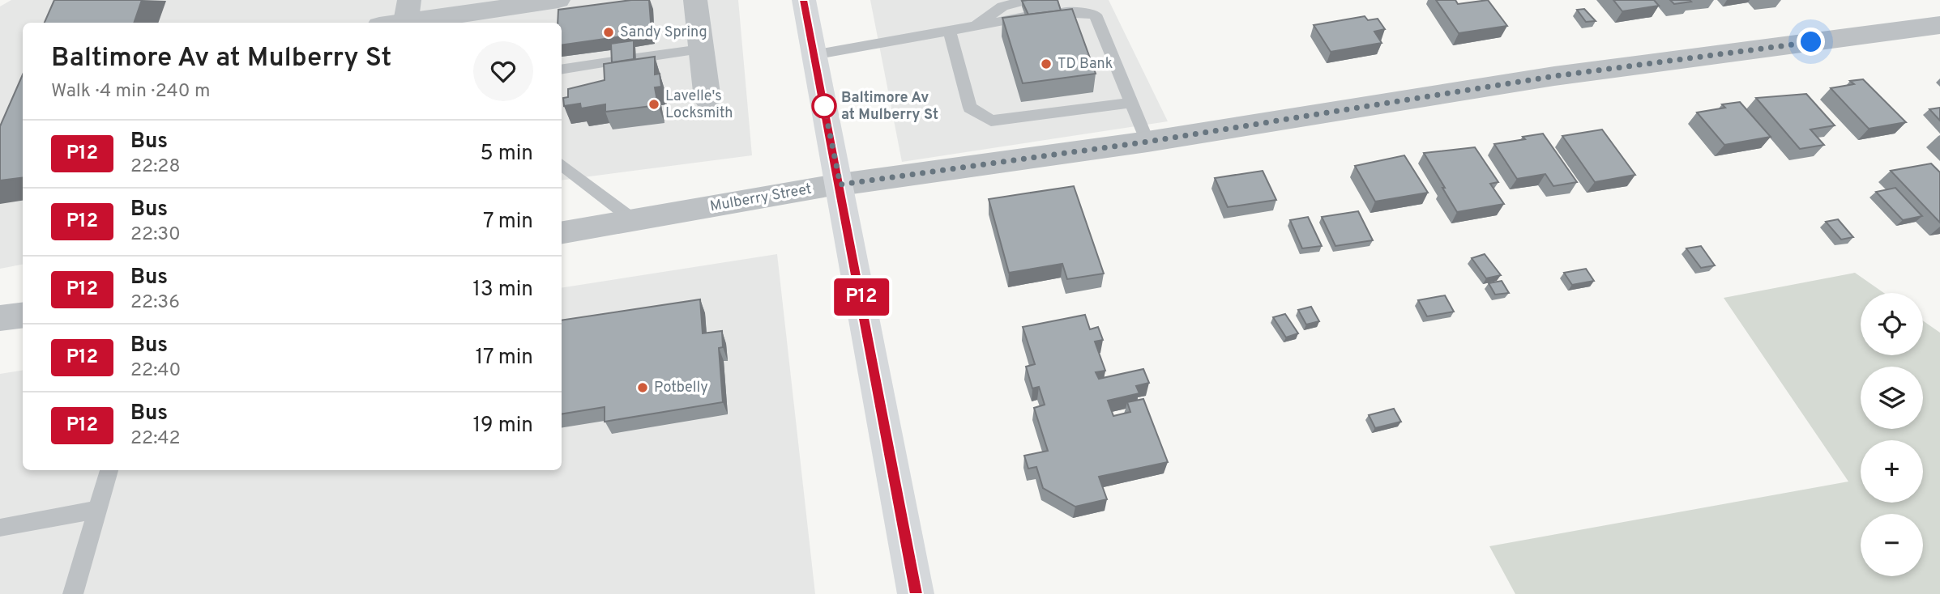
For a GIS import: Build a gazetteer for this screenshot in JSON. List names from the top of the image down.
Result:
{
  "streets": {
    "street": ["Mulberry Street"]
  },
  "places": [
    "Sandy Spring",
    "TD Bank",
    "Lavelle's Locksmith",
    "Baltimore Av at Mulberry St",
    "Potbelly"
  ],
  "lines": ["bus line P12"],
  "page": {
    "on_map": "P12",
    "heading": ["Baltimore Av at Mulberry St", "Walk · 4 min · 240 m"],
    "list": [
      {
        "mark": "P12",
        "name": "Bus",
        "note": "22:28",
        "value": "5 min"
      },
      {
        "mark": "P12",
        "name": "Bus",
        "note": "22:30",
        "value": "7 min"
      },
      {
        "mark": "P12",
        "name": "Bus",
        "note": "22:36",
        "value": "13 min"
      },
      {
        "mark": "P12",
        "name": "Bus",
        "note": "22:40",
        "value": "17 min"
      },
      {
        "mark": "P12",
        "name": "Bus",
        "note": "22:42",
        "value": "19 min"
      }
    ],
    "map_buttons": ["+", "−"]
  }
}
